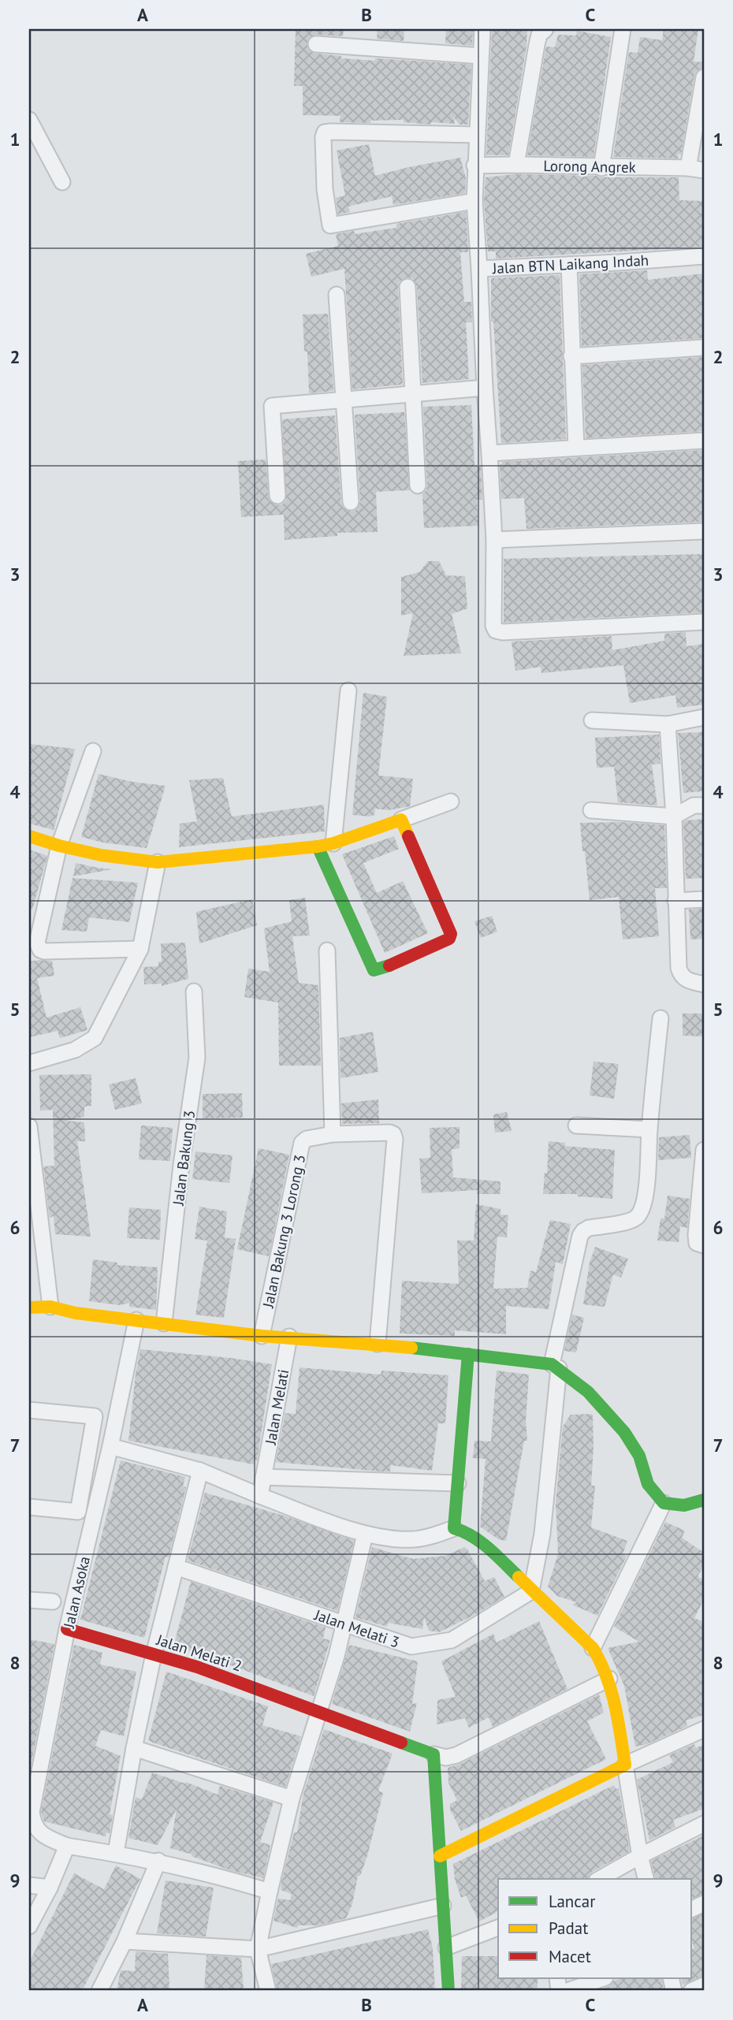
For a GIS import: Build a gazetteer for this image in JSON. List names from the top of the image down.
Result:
{
  "streets": {
    "street": [
      "Lorong Angrek",
      "Jalan BTN Laikang Indah",
      "Jalan Bakung 3",
      "Jalan Bakung 3 Lorong 3",
      "Jalan Melati",
      "Jalan Asoka",
      "Jalan Melati 3",
      "Jalan Melati 2"
    ]
  },
  "crossings": [
    ["Lorong Angrek", "Jalan BTN Laikang Indah"],
    ["Jalan Asoka", "Jalan Melati 2"]
  ],
  "legend": ["Lancar", "Padat", "Macet"],
  "grid": {
    "columns": ["A", "B", "C"],
    "rows": [
      "1",
      "2",
      "3",
      "4",
      "5",
      "6",
      "7",
      "8",
      "9"
    ]
  }
}
